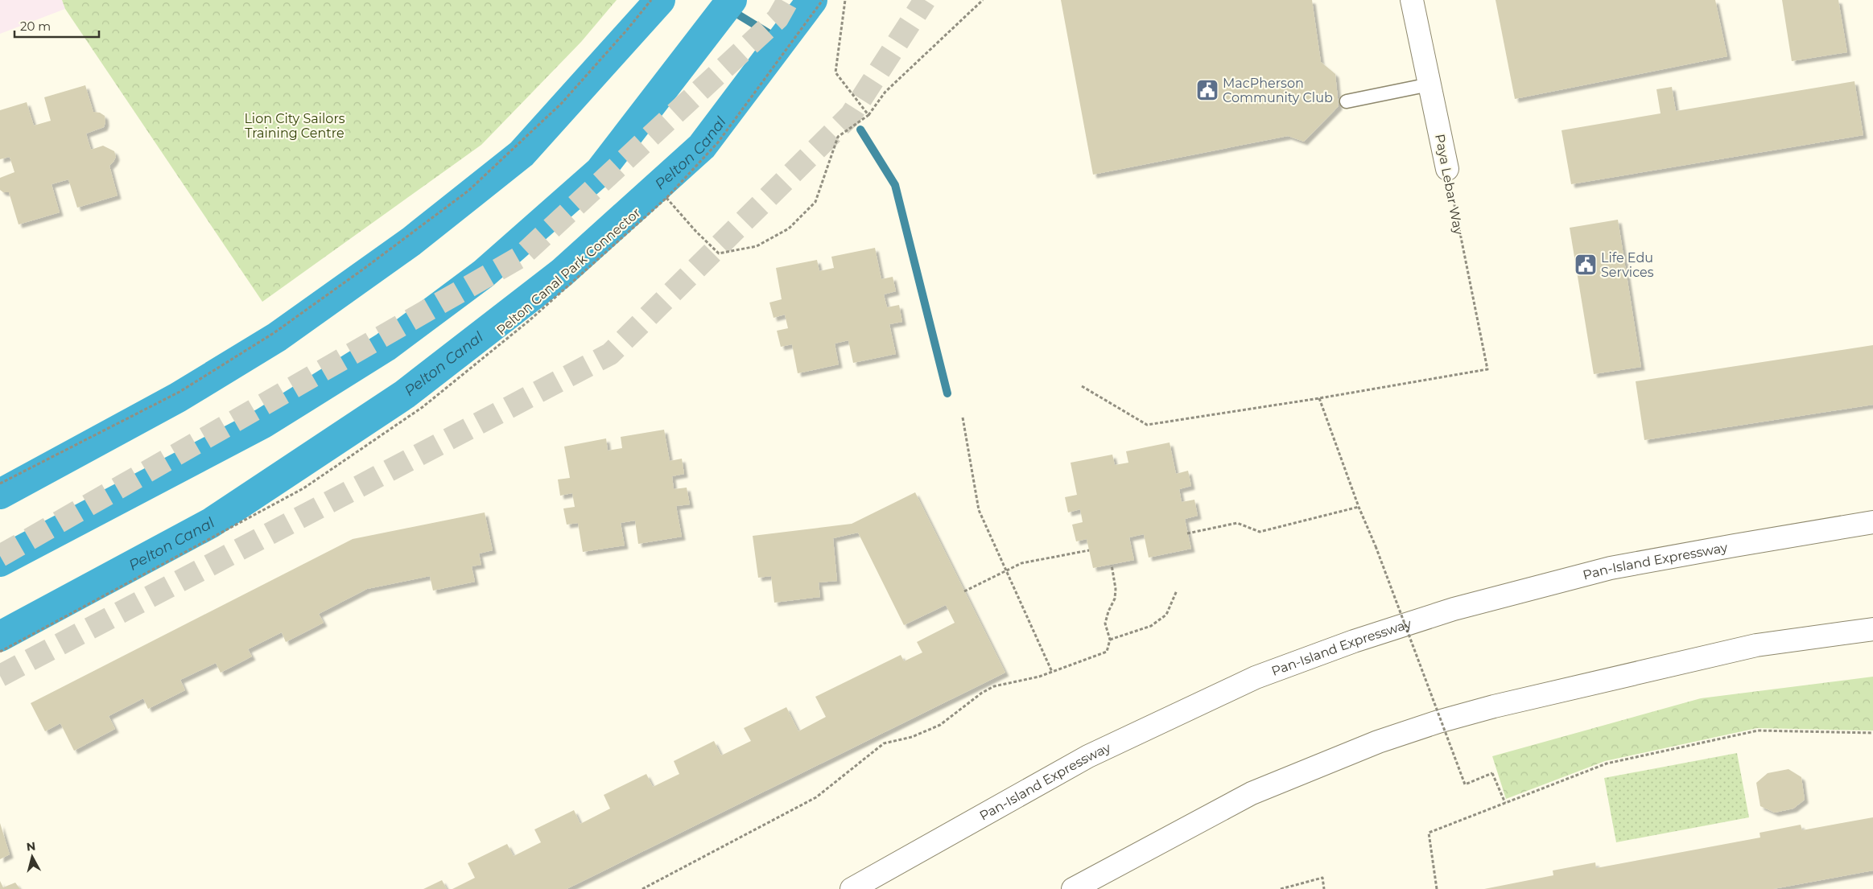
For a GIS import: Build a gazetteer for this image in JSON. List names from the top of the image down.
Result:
{
  "streets": {
    "main road": ["Paya Lebar Way", "Pan-Island Expressway"],
    "path": ["Pelton Canal Park Connector"]
  },
  "water": ["Pelton Canal"],
  "parks": ["Lion City Sailors Training Centre"],
  "places": {
    "public building": ["MacPherson Community Club", "Life Edu Services"]
  },
  "scale_bar": "20 m",
  "north": "top"
}
